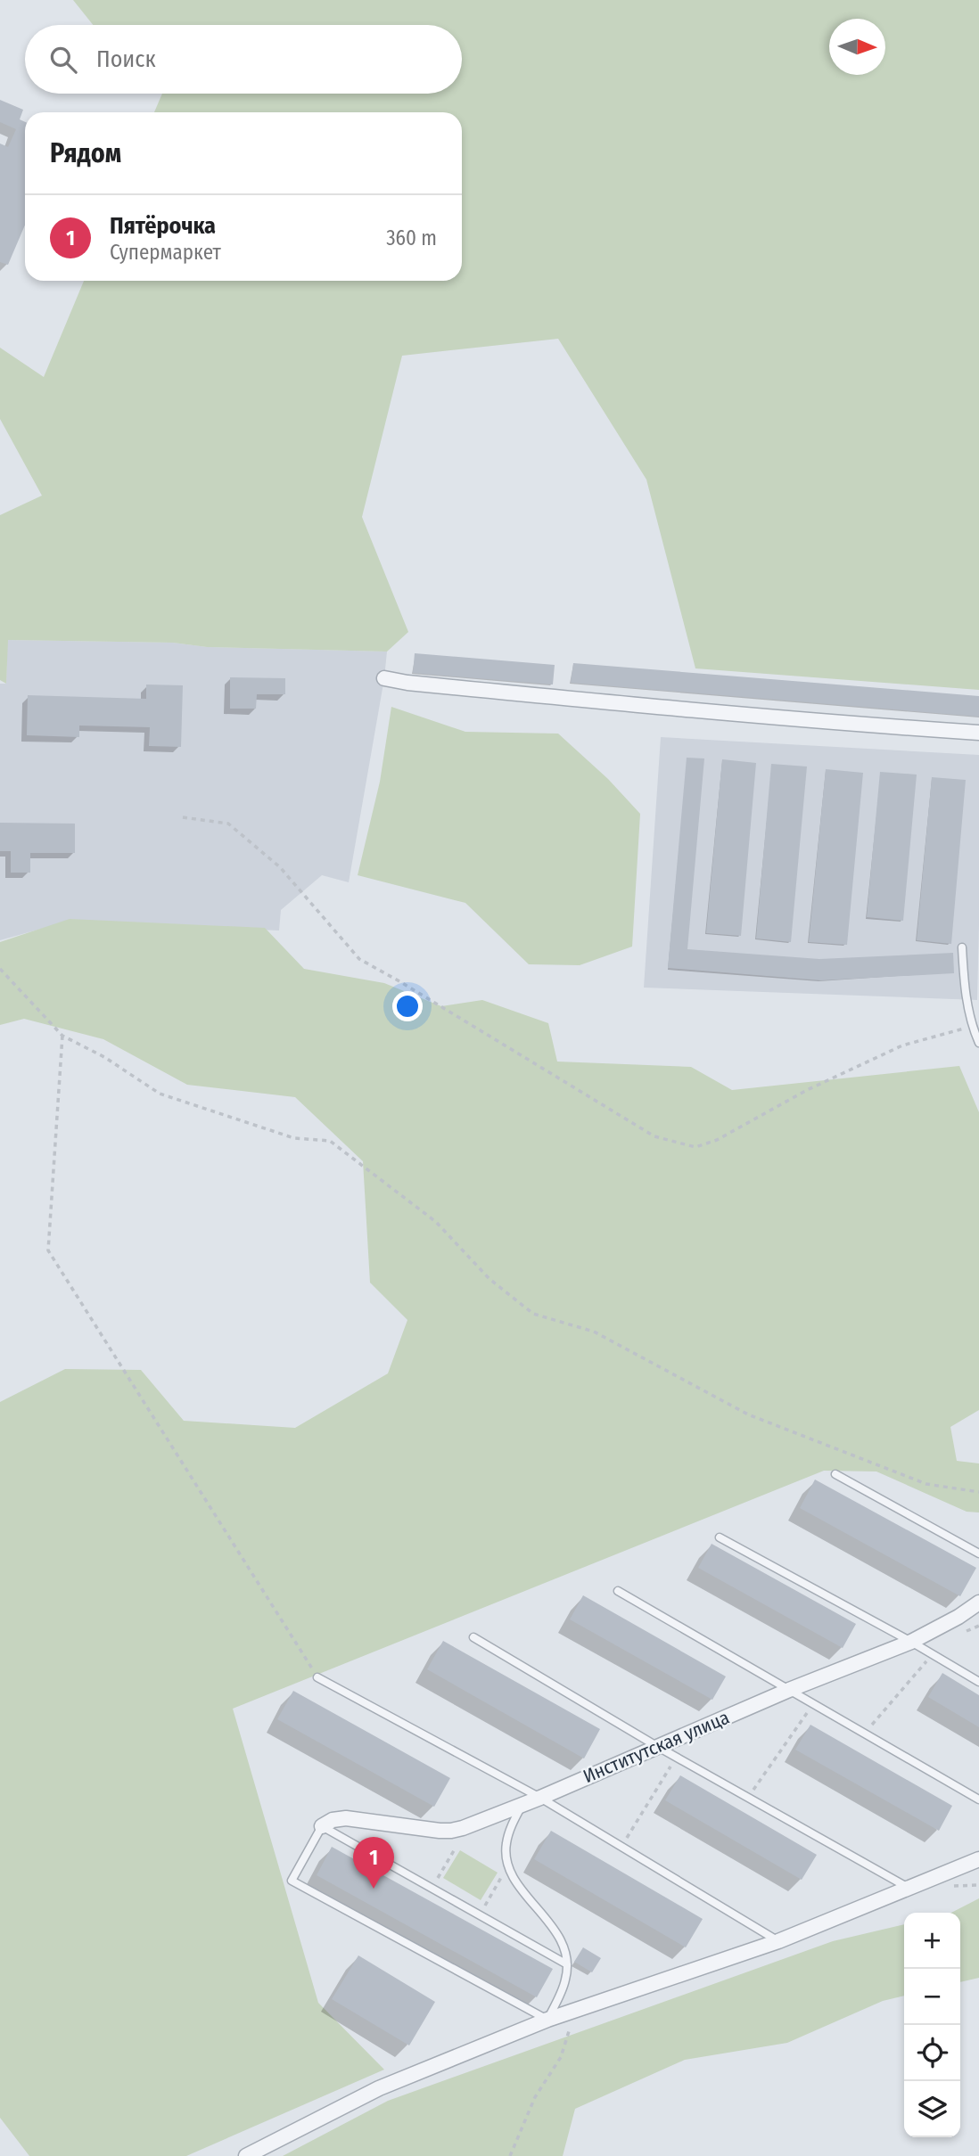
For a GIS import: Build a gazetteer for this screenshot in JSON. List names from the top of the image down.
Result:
{
  "streets": {
    "street": ["Институтская улица"]
  },
  "north": "right",
  "page": {
    "search": "Поиск",
    "heading": "Рядом",
    "list": [
      {
        "mark": "1",
        "name": "Пятёрочка",
        "note": "Супермаркет",
        "value": "360 m"
      }
    ],
    "pins": "1",
    "map_buttons": ["+", "−"]
  }
}
